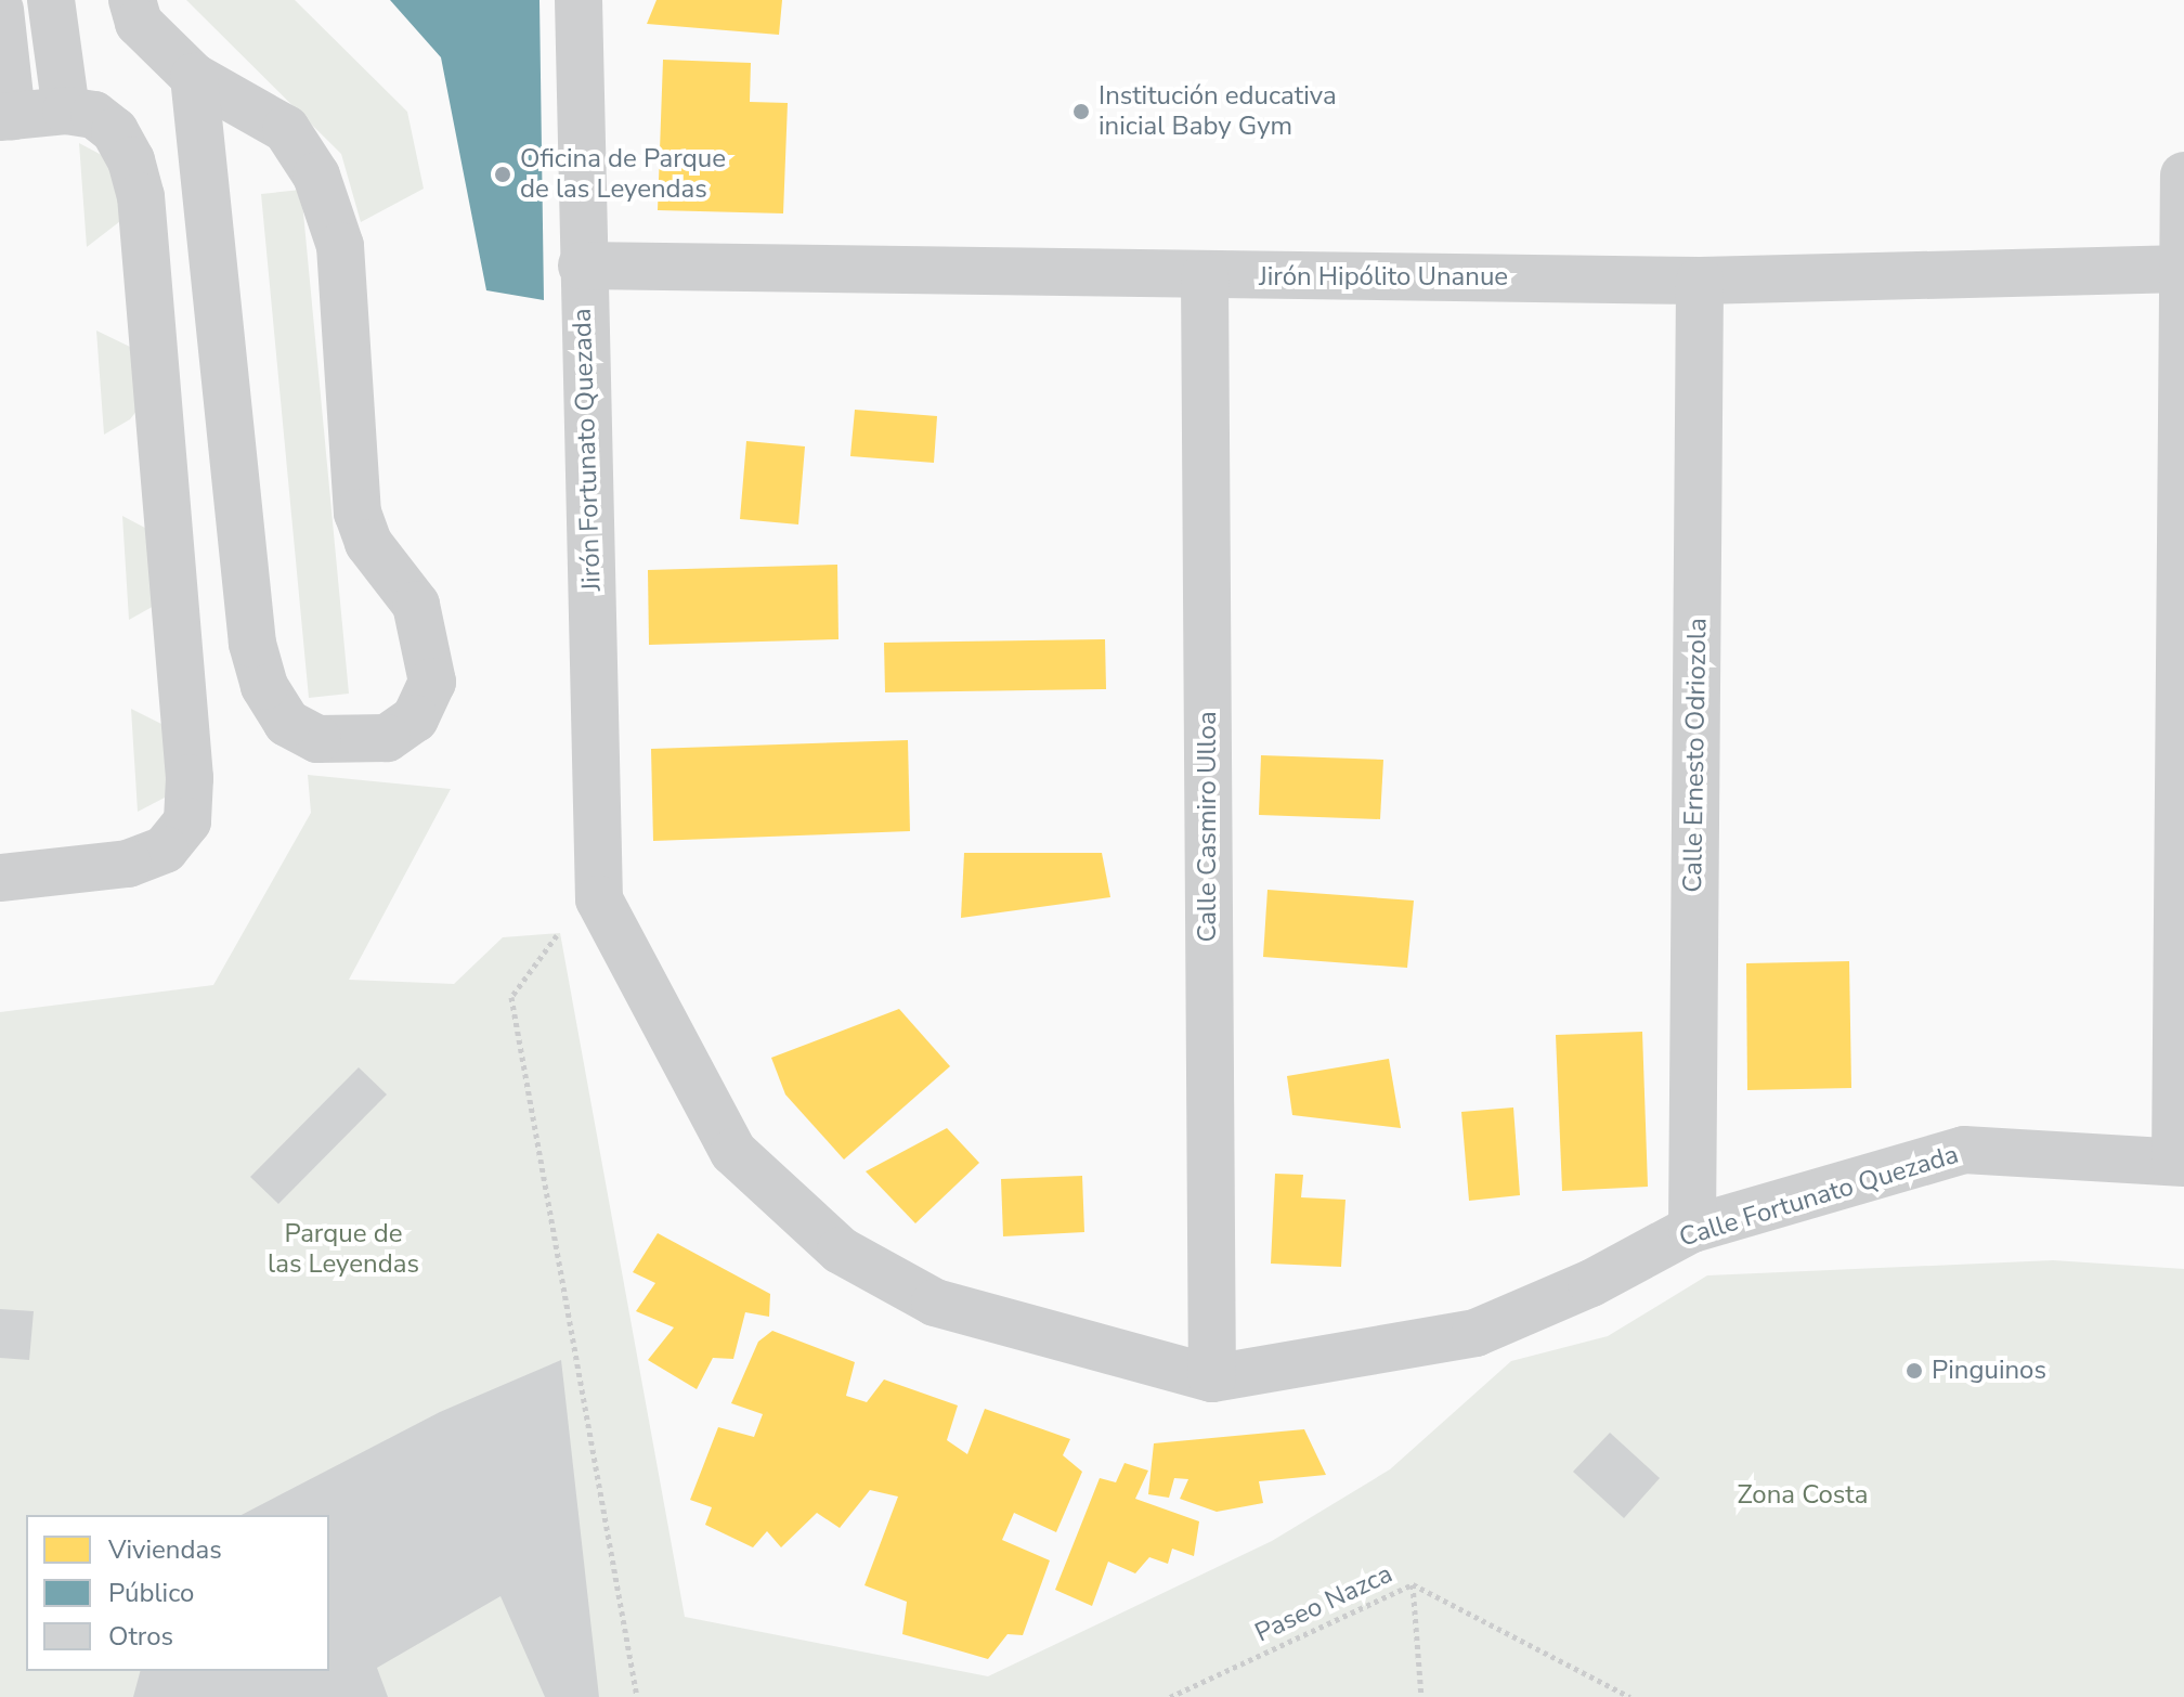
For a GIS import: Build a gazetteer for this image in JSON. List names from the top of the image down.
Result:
{
  "streets": {
    "street": [
      "Jirón Hipólito Unanue",
      "Jirón Fortunato Quezada",
      "Calle Ernesto Odriozola",
      "Calle Casmiro Ulloa",
      "Calle Fortunato Quezada"
    ],
    "path": ["Paseo Nazca"]
  },
  "crossings": [
    ["Jirón Hipólito Unanue", "Jirón Fortunato Quezada"],
    ["Jirón Hipólito Unanue", "Calle Ernesto Odriozola"],
    ["Jirón Hipólito Unanue", "Calle Casmiro Ulloa"],
    ["Jirón Fortunato Quezada", "Calle Fortunato Quezada"],
    ["Calle Ernesto Odriozola", "Calle Fortunato Quezada"],
    ["Calle Casmiro Ulloa", "Calle Fortunato Quezada"]
  ],
  "parks": ["Parque de las Leyendas", "Zona Costa"],
  "places": ["Institución educativa inicial Baby Gym", "Oficina de Parque de las Leyendas", "Pinguinos"],
  "legend": ["Viviendas", "Público", "Otros"]
}
